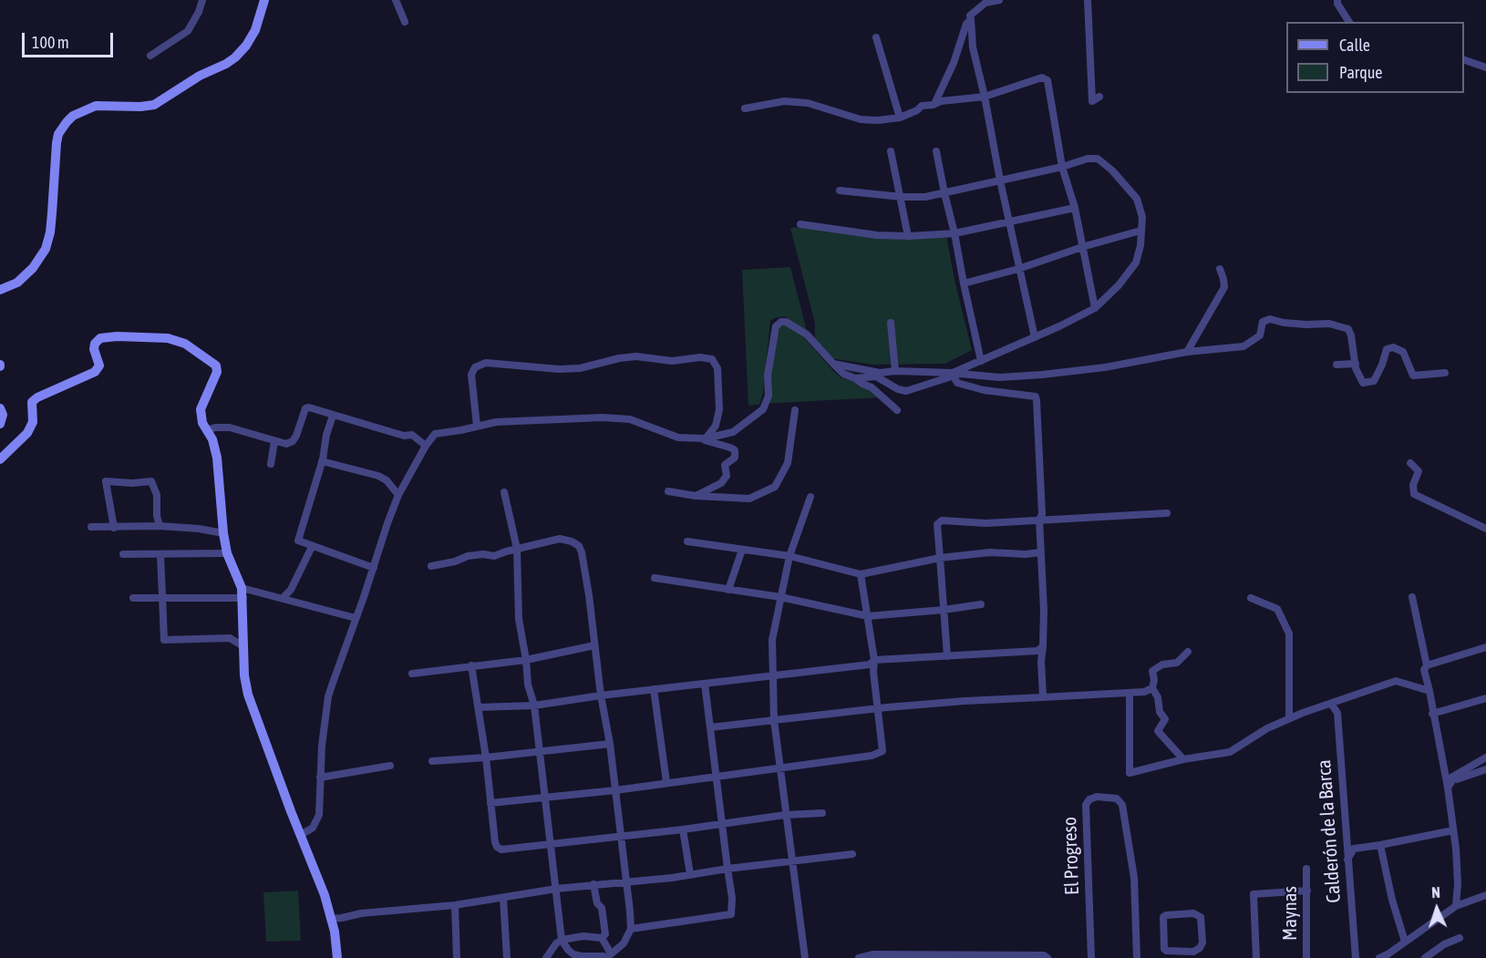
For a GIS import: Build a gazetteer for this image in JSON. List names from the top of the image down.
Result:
{
  "streets": {
    "street": ["Calderón de la Barca", "El Progreso", "Maynas"]
  },
  "legend": ["Calle", "Parque"],
  "scale_bar": "100 m",
  "north": "top"
}
